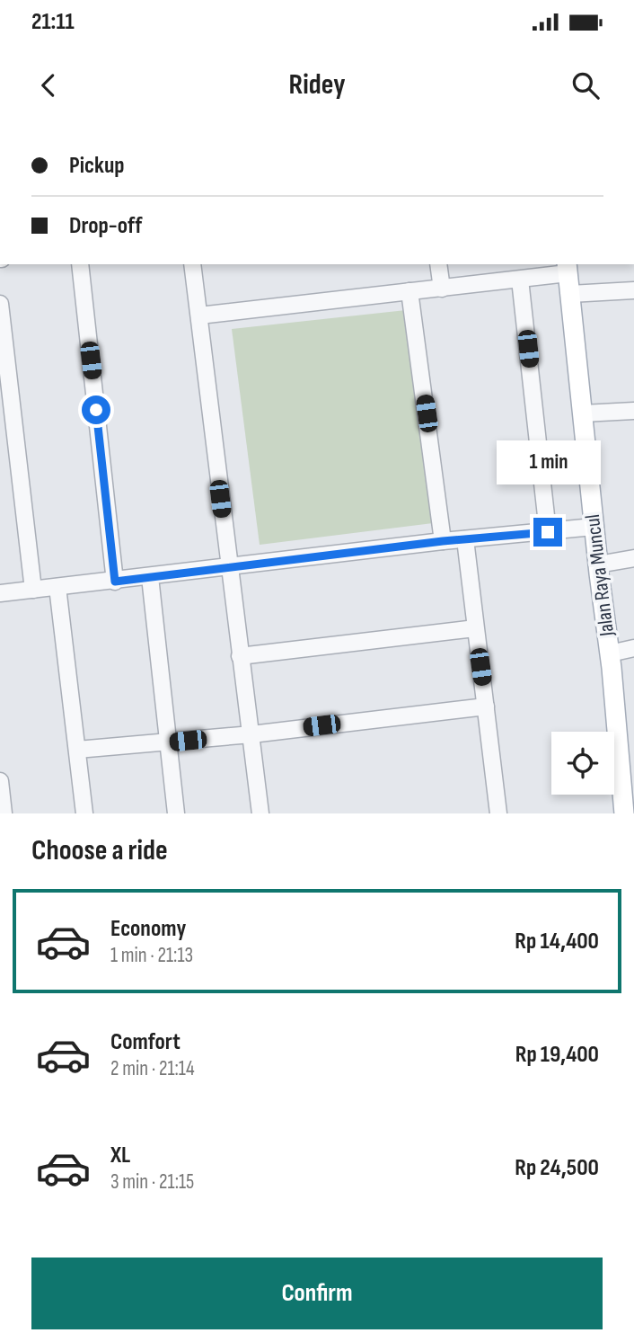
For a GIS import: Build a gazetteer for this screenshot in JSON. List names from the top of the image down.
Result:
{
  "streets": {
    "main road": ["Jalan Raya Muncul"]
  },
  "page": {
    "status": "21:11",
    "header": "Ridey",
    "banner": ["Pickup", "Drop-off"],
    "bubble": "1 min",
    "heading": "Choose a ride",
    "list": [
      {
        "name": "Economy",
        "note": "1 min · 21:13",
        "value": "Rp 14,400"
      },
      {
        "name": "Comfort",
        "note": "2 min · 21:14",
        "value": "Rp 19,400"
      },
      {
        "name": "XL",
        "note": "3 min · 21:15",
        "value": "Rp 24,500"
      }
    ],
    "buttons": "Confirm"
  }
}
